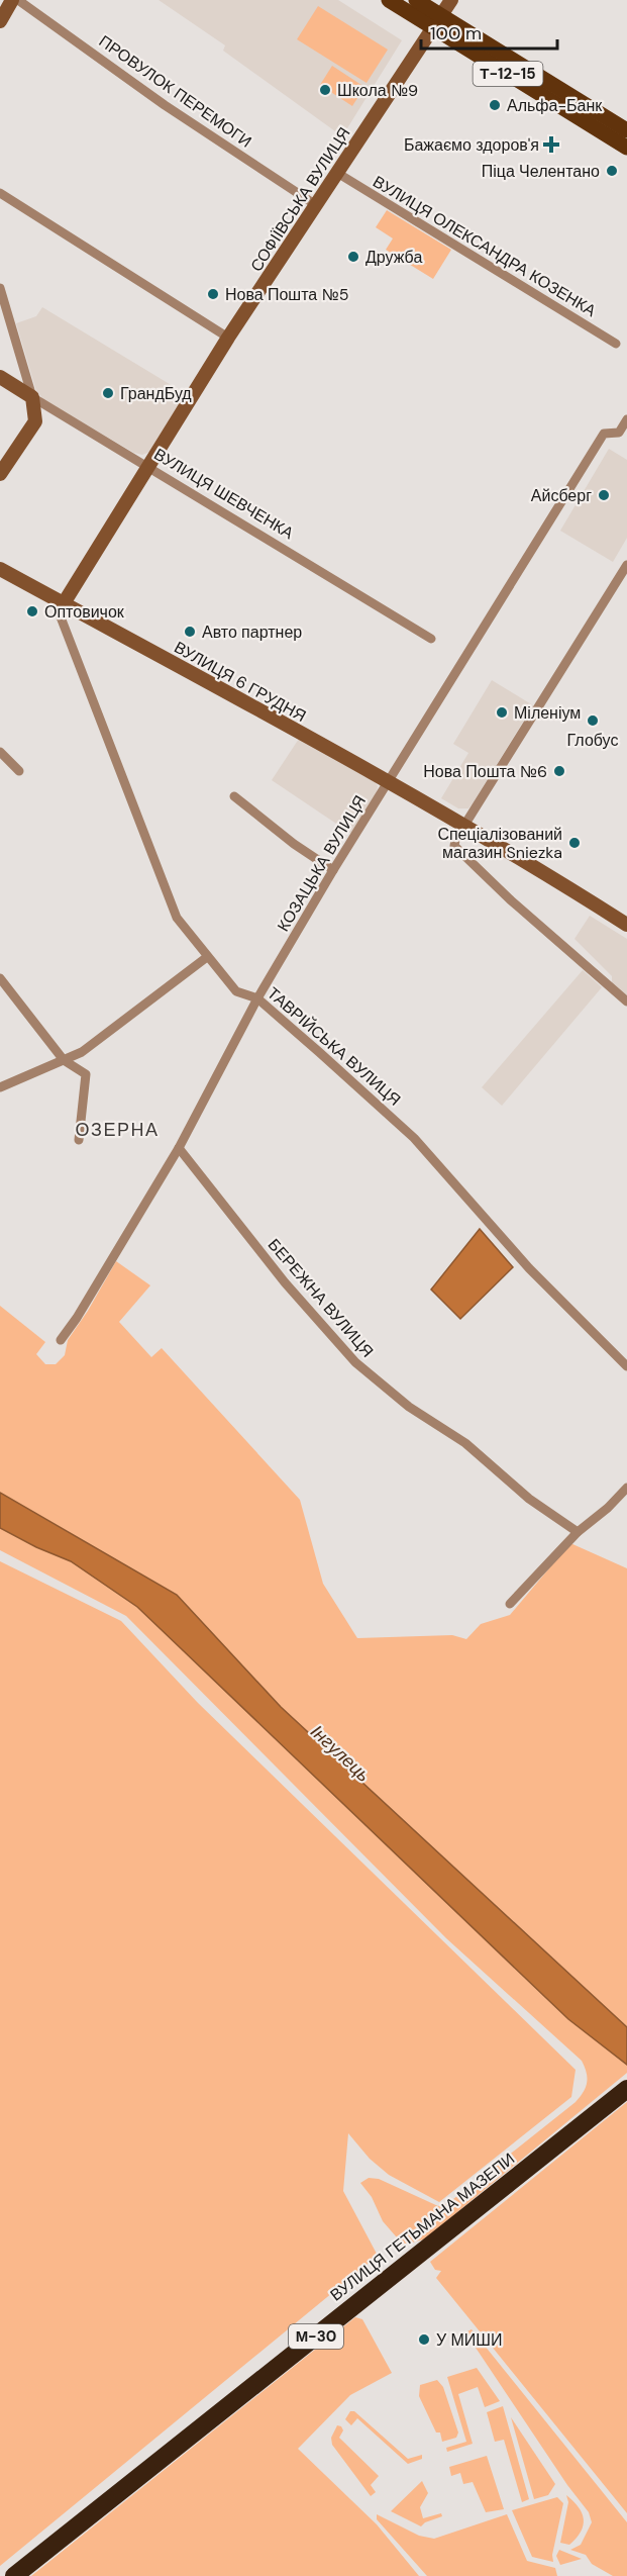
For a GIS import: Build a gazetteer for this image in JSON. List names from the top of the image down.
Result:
{
  "streets": {
    "highway": ["ВУЛИЦЯ ГЕТЬМАНА МАЗЕПИ", "М-30"],
    "main road": ["Т-12-15"],
    "street": [
      "ПРОВУЛОК ПЕРЕМОГИ",
      "СОФІЇВСЬКА ВУЛИЦЯ",
      "ВУЛИЦЯ ОЛЕКСАНДРА КОЗЕНКА",
      "ВУЛИЦЯ ШЕВЧЕНКА",
      "ВУЛИЦЯ 6 ГРУДНЯ",
      "КОЗАЦЬКА ВУЛИЦЯ",
      "ТАВРІЙСЬКА ВУЛИЦЯ",
      "БЕРЕЖНА ВУЛИЦЯ"
    ]
  },
  "crossings": [
    ["Т-12-15", "СОФІЇВСЬКА ВУЛИЦЯ"],
    ["ПРОВУЛОК ПЕРЕМОГИ", "СОФІЇВСЬКА ВУЛИЦЯ"],
    ["СОФІЇВСЬКА ВУЛИЦЯ", "ВУЛИЦЯ ОЛЕКСАНДРА КОЗЕНКА"],
    ["СОФІЇВСЬКА ВУЛИЦЯ", "ВУЛИЦЯ ШЕВЧЕНКА"],
    ["СОФІЇВСЬКА ВУЛИЦЯ", "ВУЛИЦЯ 6 ГРУДНЯ"],
    ["СОФІЇВСЬКА ВУЛИЦЯ", "ТАВРІЙСЬКА ВУЛИЦЯ"],
    ["ВУЛИЦЯ 6 ГРУДНЯ", "КОЗАЦЬКА ВУЛИЦЯ"],
    ["ВУЛИЦЯ 6 ГРУДНЯ", "ТАВРІЙСЬКА ВУЛИЦЯ"],
    ["КОЗАЦЬКА ВУЛИЦЯ", "ТАВРІЙСЬКА ВУЛИЦЯ"],
    ["КОЗАЦЬКА ВУЛИЦЯ", "БЕРЕЖНА ВУЛИЦЯ"]
  ],
  "districts": ["ОЗЕРНА"],
  "water": ["Інгулець"],
  "places": {
    "other": [
      "Школа №9",
      "Альфа-Банк",
      "Піца Челентано",
      "Дружба",
      "Нова Пошта №5",
      "ГрандБуд",
      "Айсберг",
      "Оптовичок",
      "Авто партнер",
      "Міленіум",
      "Глобус",
      "Нова Пошта №6",
      "Спеціалізований магазин Sniezka",
      "У МИШИ"
    ],
    "health": ["Бажаємо здоров'я"]
  },
  "scale_bar": "100 m"
}
